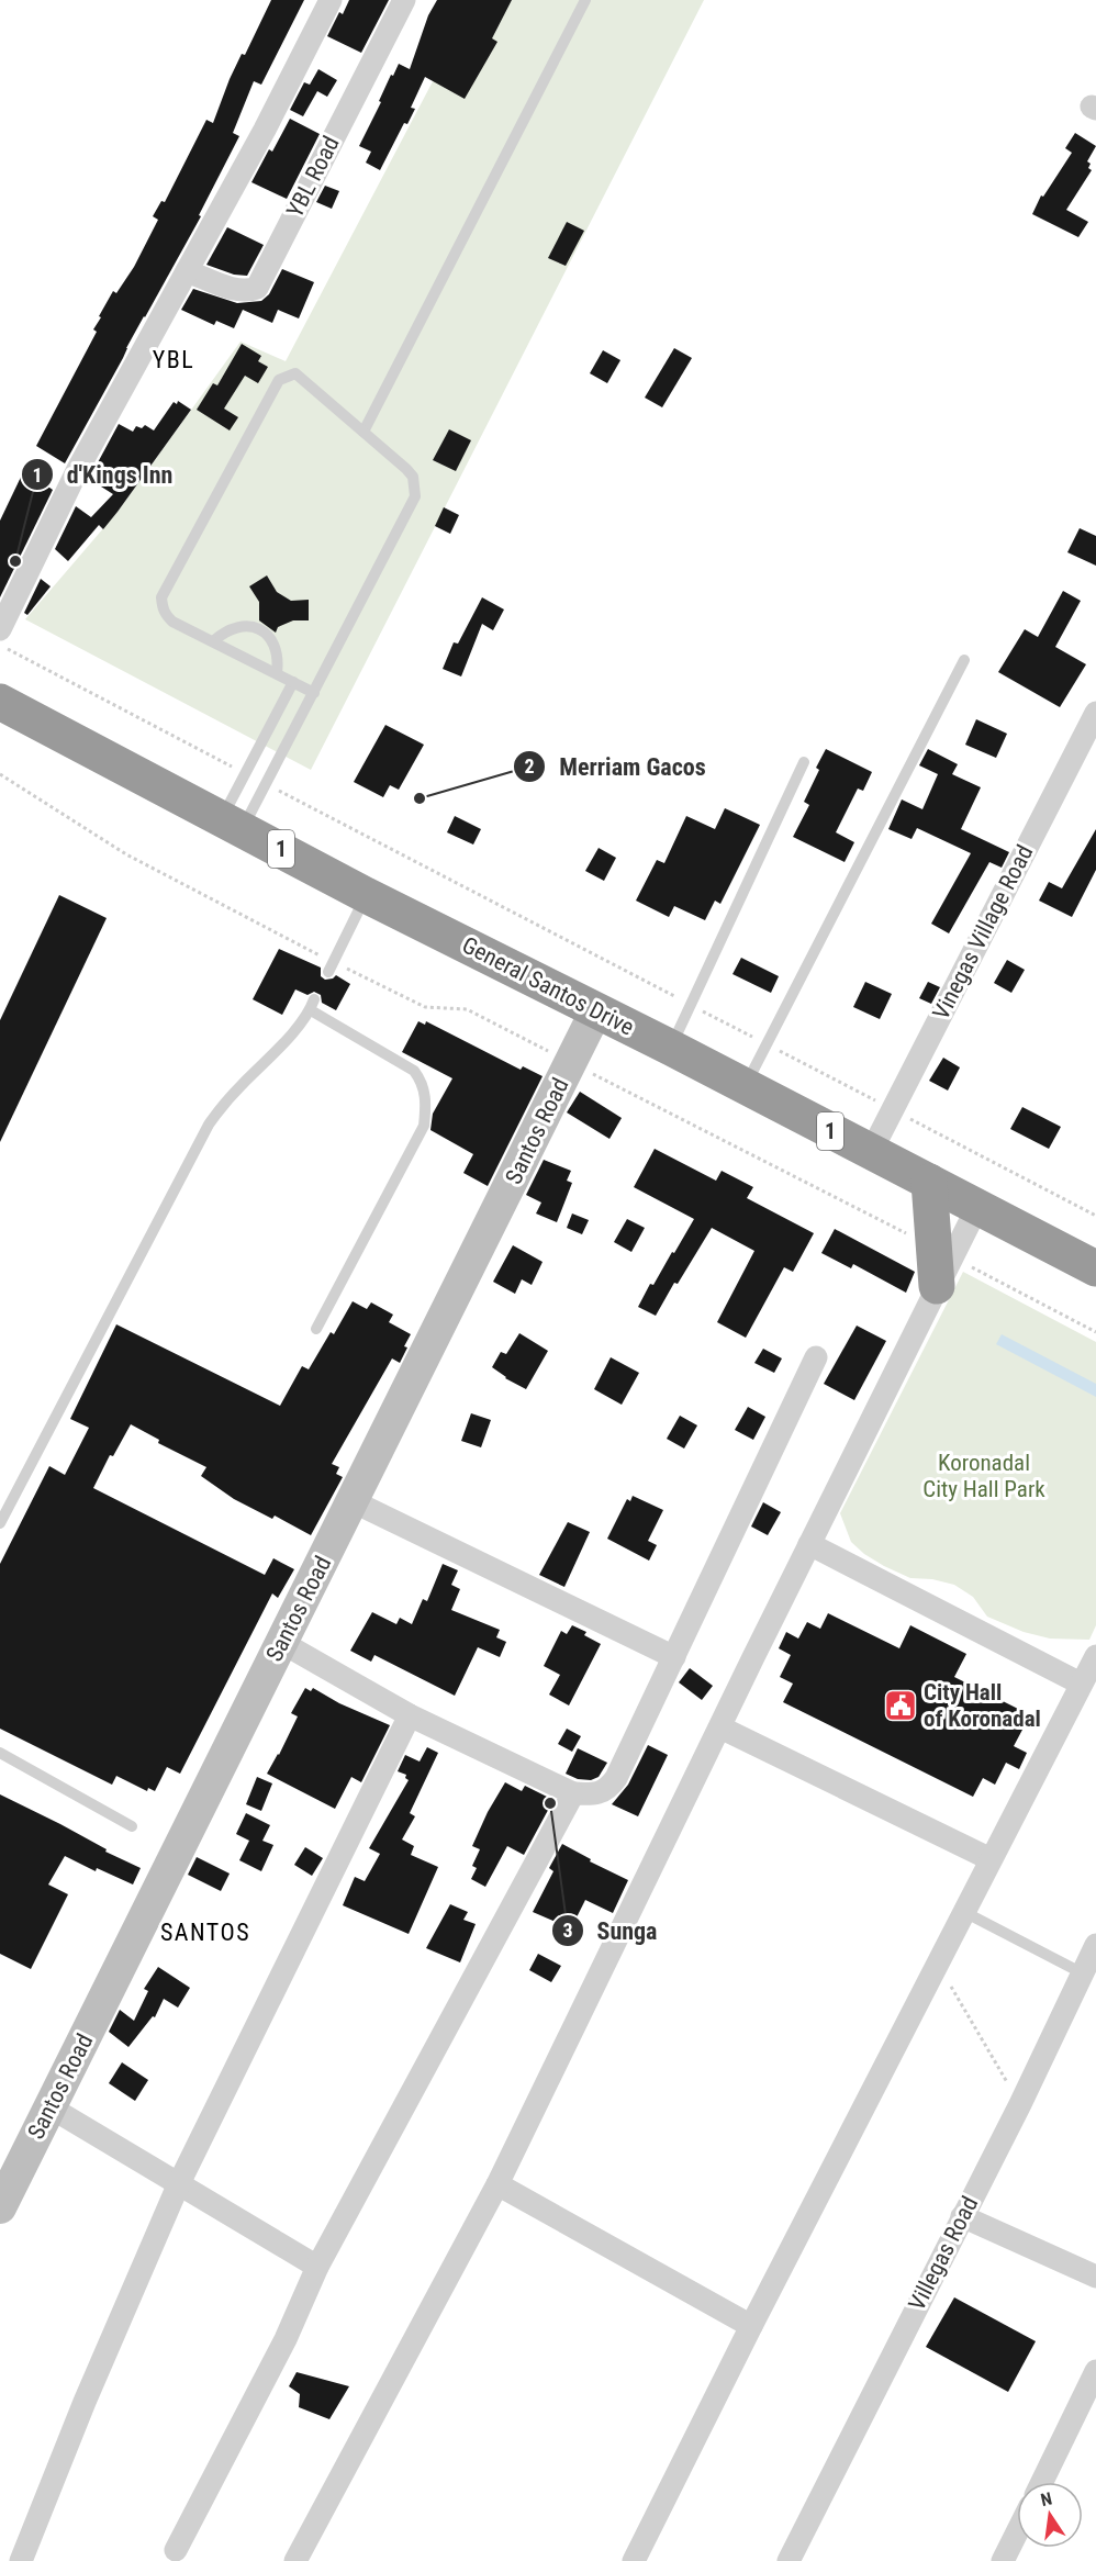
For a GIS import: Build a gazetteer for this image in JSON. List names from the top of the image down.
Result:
{
  "streets": {
    "highway": ["1", "General Santos Drive"],
    "street": [
      "YBL Road",
      "Vinegas Village Road",
      "Santos Road",
      "Villegas Road"
    ]
  },
  "crossings": [
    ["Vinegas Village Road", "General Santos Drive"],
    ["General Santos Drive", "Santos Road"]
  ],
  "districts": ["YBL", "SANTOS"],
  "parks": ["Koronadal City Hall Park"],
  "places": {
    "other": ["d'Kings Inn", "Merriam Gacos", "Sunga"],
    "public building": ["City Hall of Koronadal"]
  },
  "north": "top"
}
